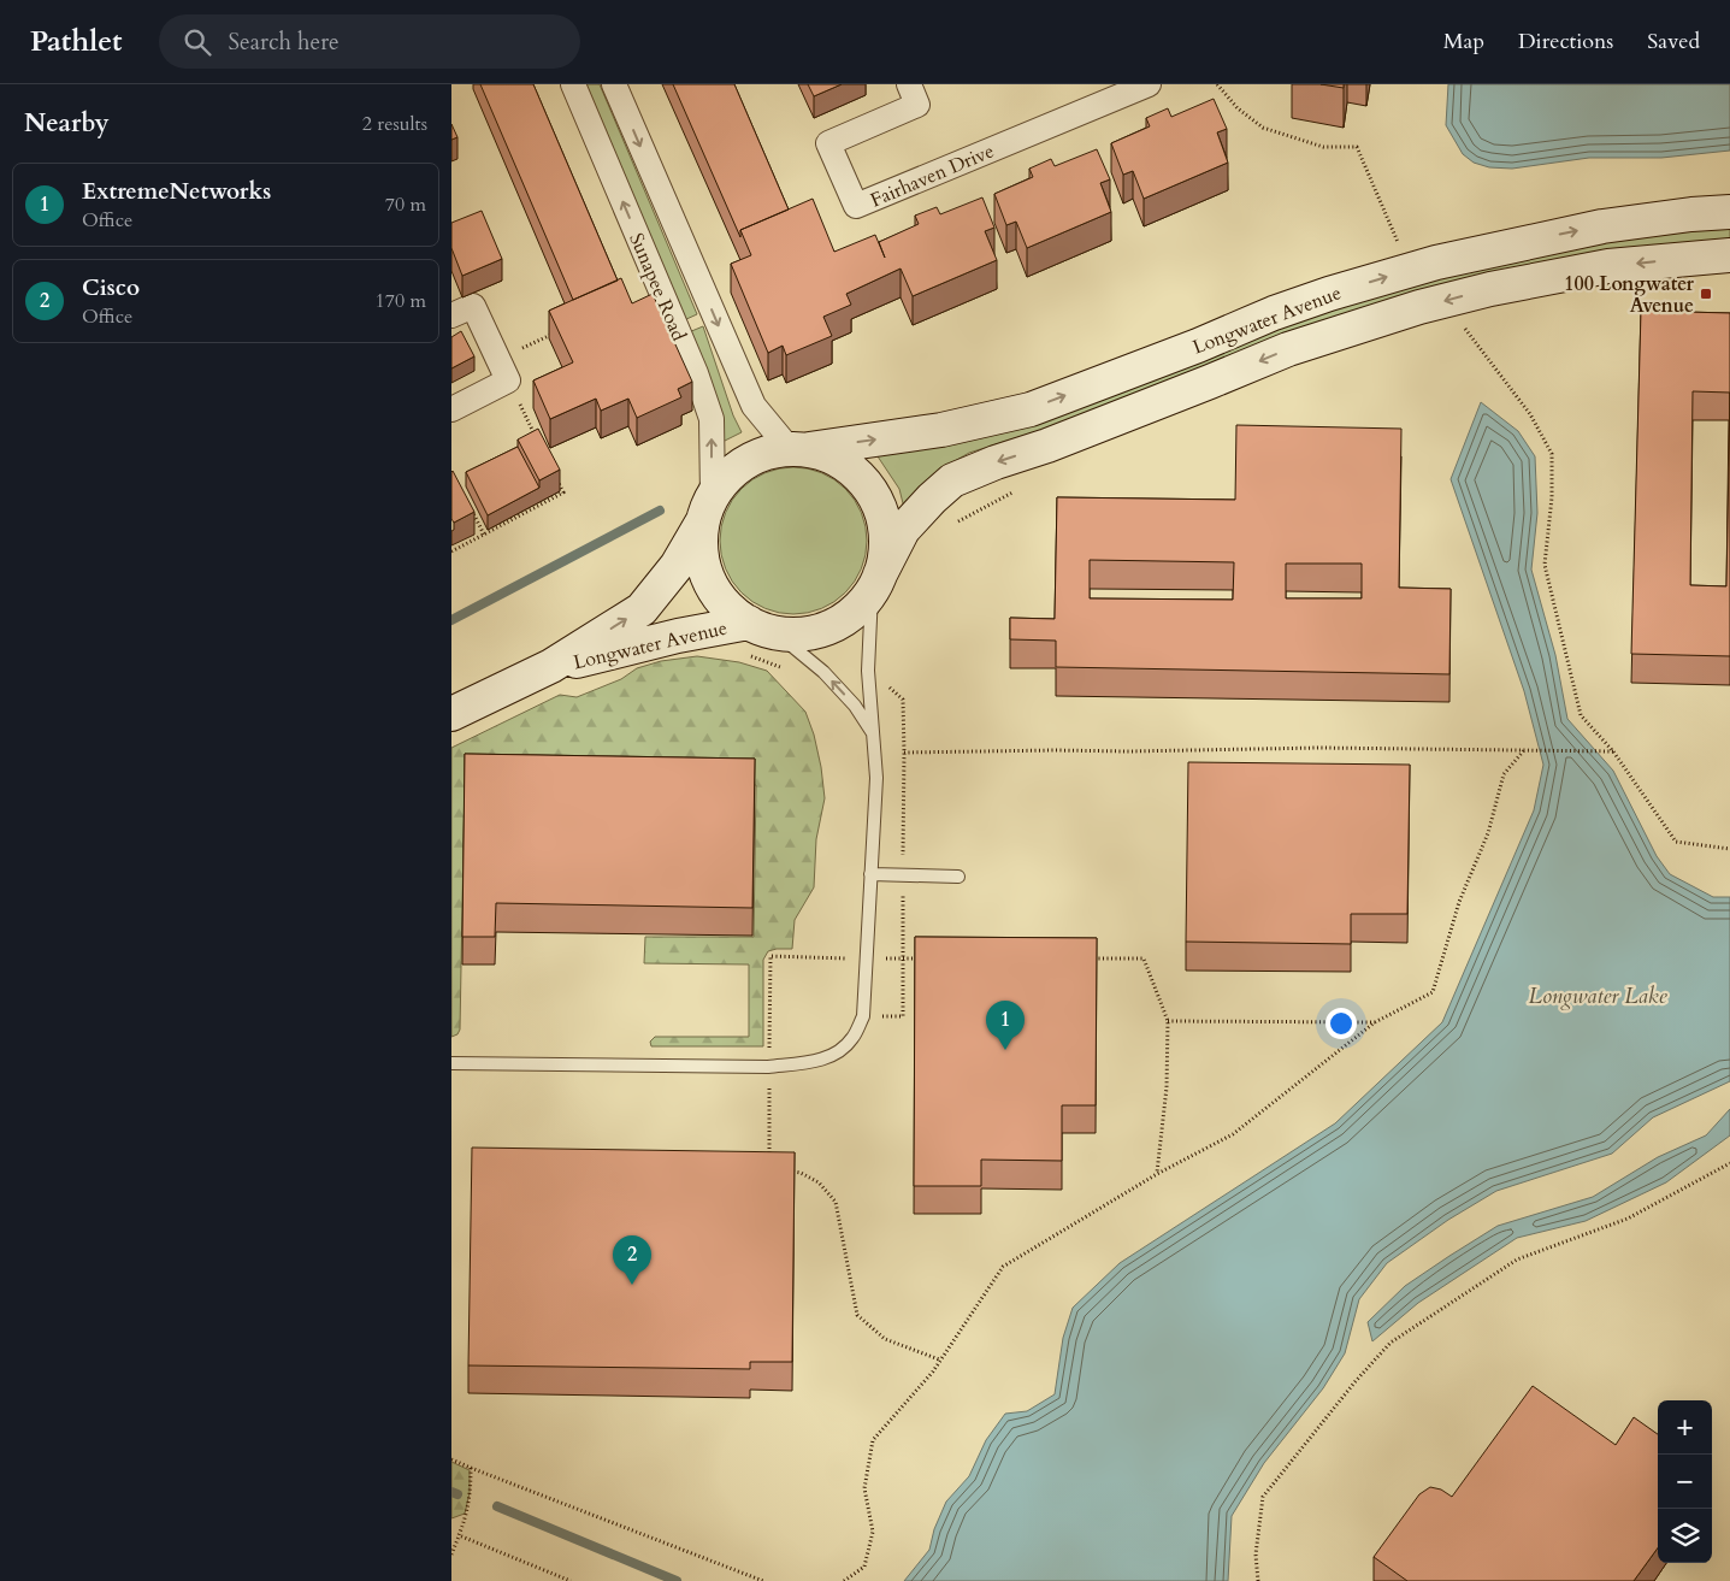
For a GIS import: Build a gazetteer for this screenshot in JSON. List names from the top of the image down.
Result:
{
  "streets": {
    "street": ["Fairhaven Drive", "Sunapee Road", "Longwater Avenue"]
  },
  "crossings": [
    ["Sunapee Road", "Longwater Avenue"]
  ],
  "water": ["Longwater Lake"],
  "places": {
    "transit": ["100 Longwater Avenue"]
  },
  "page": {
    "header": "Pathlet",
    "search": "Search here",
    "nav": ["Map", "Directions", "Saved"],
    "heading": ["Nearby", "2 results"],
    "list": [
      {
        "mark": "1",
        "name": "ExtremeNetworks",
        "note": "Office",
        "value": "70 m"
      },
      {
        "mark": "2",
        "name": "Cisco",
        "note": "Office",
        "value": "170 m"
      }
    ],
    "pins": ["1", "2"],
    "map_buttons": ["+", "−"]
  }
}
